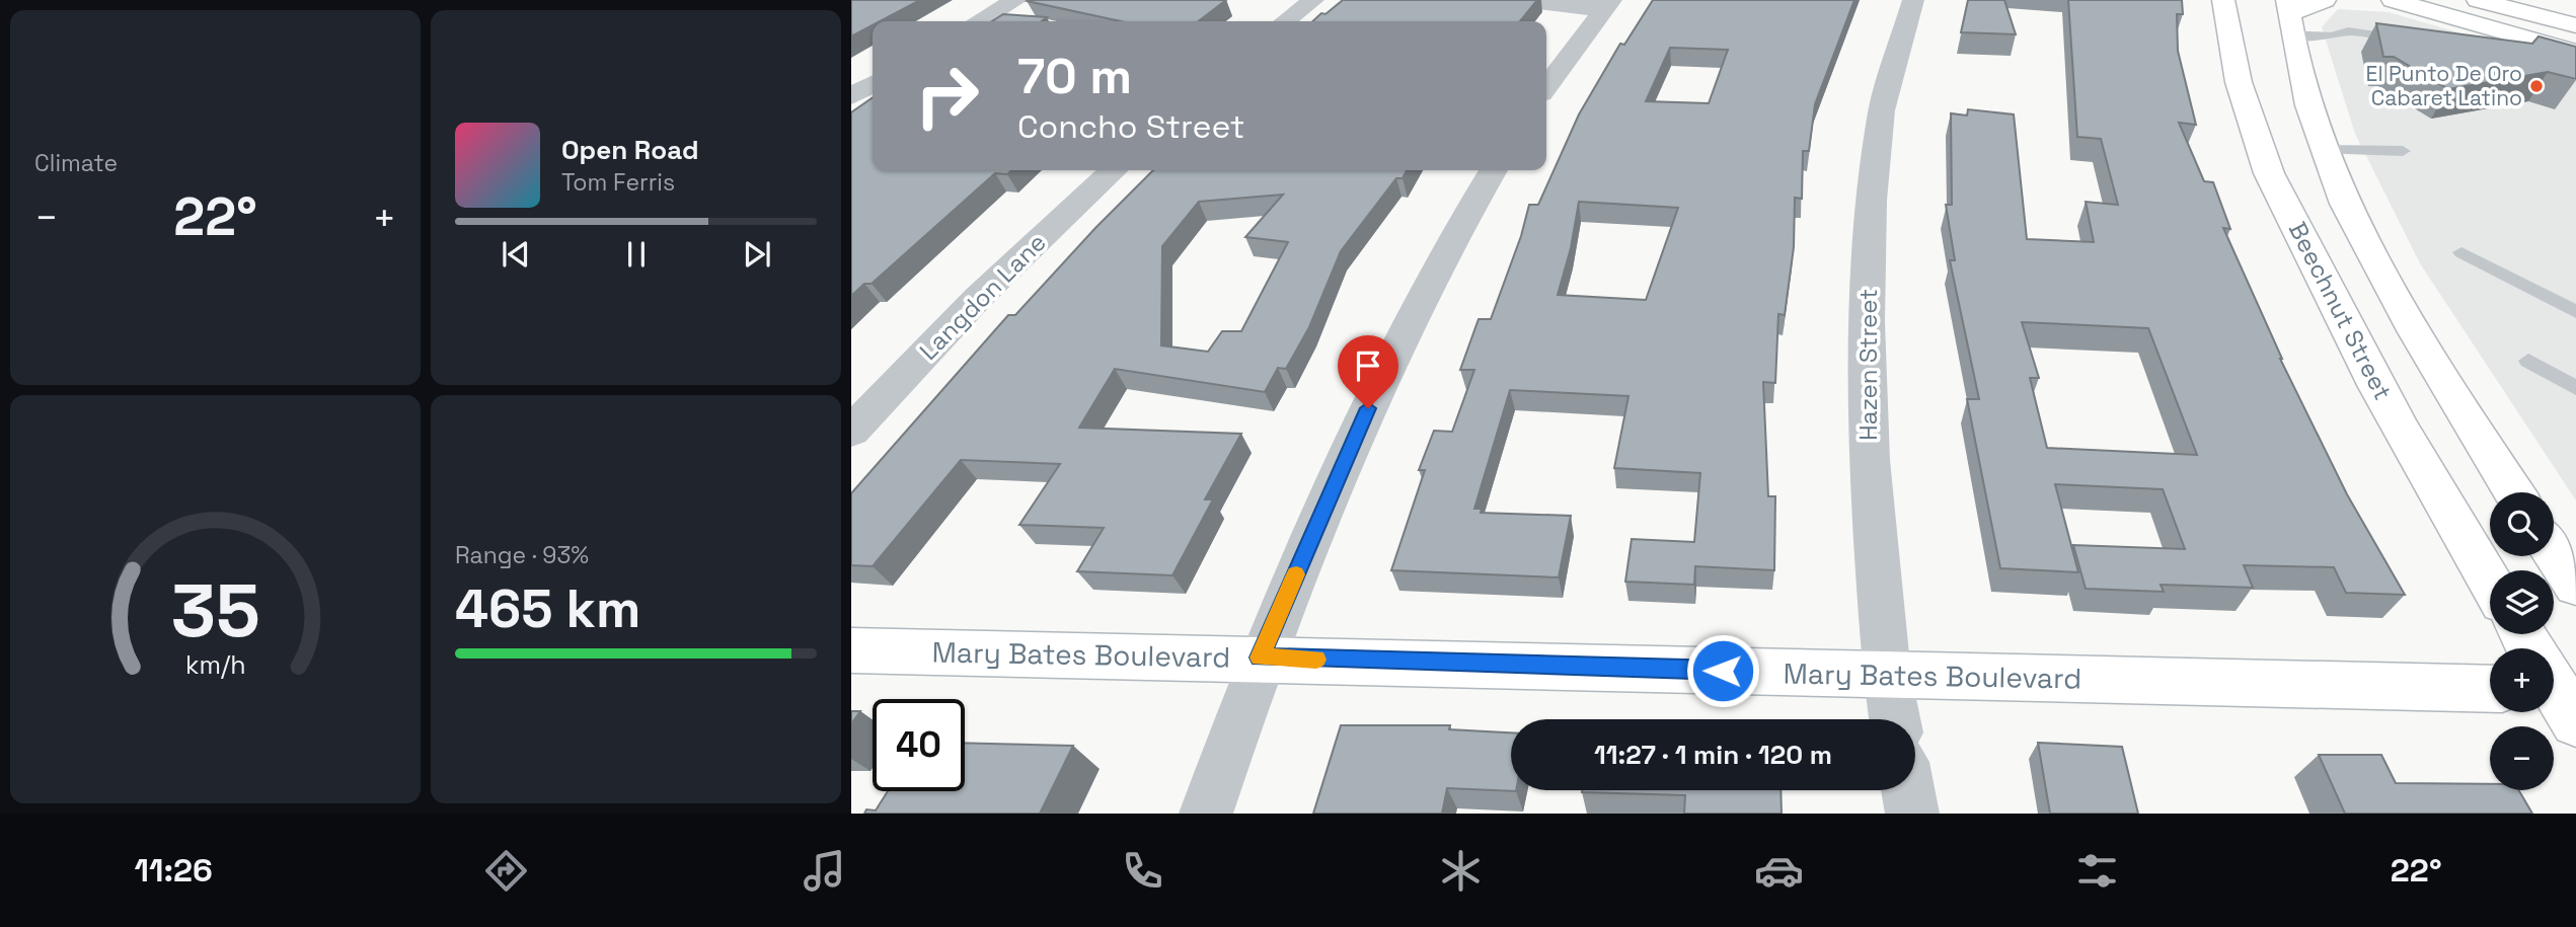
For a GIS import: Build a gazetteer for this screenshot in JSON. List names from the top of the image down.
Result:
{
  "streets": {
    "main road": ["Beechnut Street", "Mary Bates Boulevard"],
    "street": ["Langdon Lane", "Hazen Street"]
  },
  "crossings": [
    ["Hazen Street", "Mary Bates Boulevard"]
  ],
  "places": ["El Punto De Oro Cabaret Latino"],
  "page": {
    "tile": [
      "Climate",
      ["Range · 93%", "465 km"]
    ],
    "turn": ["70 m", "Concho Street"],
    "song": ["Open Road", "Tom Ferris"],
    "heat": ["−", "22°", "+"],
    "map_buttons": ["+", "−"],
    "limit": "40",
    "trip": "11:27 · 1 min · 120 m",
    "tabs": ["11:26", "22°"],
    "gauge": ["35", "km/h"]
  }
}
